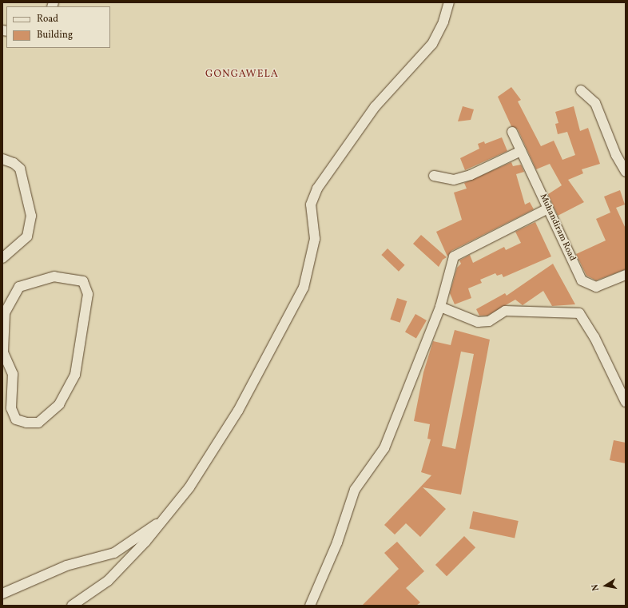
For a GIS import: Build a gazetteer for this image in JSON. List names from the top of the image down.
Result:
{
  "streets": {
    "street": ["Muhandiram Road"]
  },
  "districts": ["GONGAWELA"],
  "legend": ["Road", "Building"],
  "north": "left"
}
